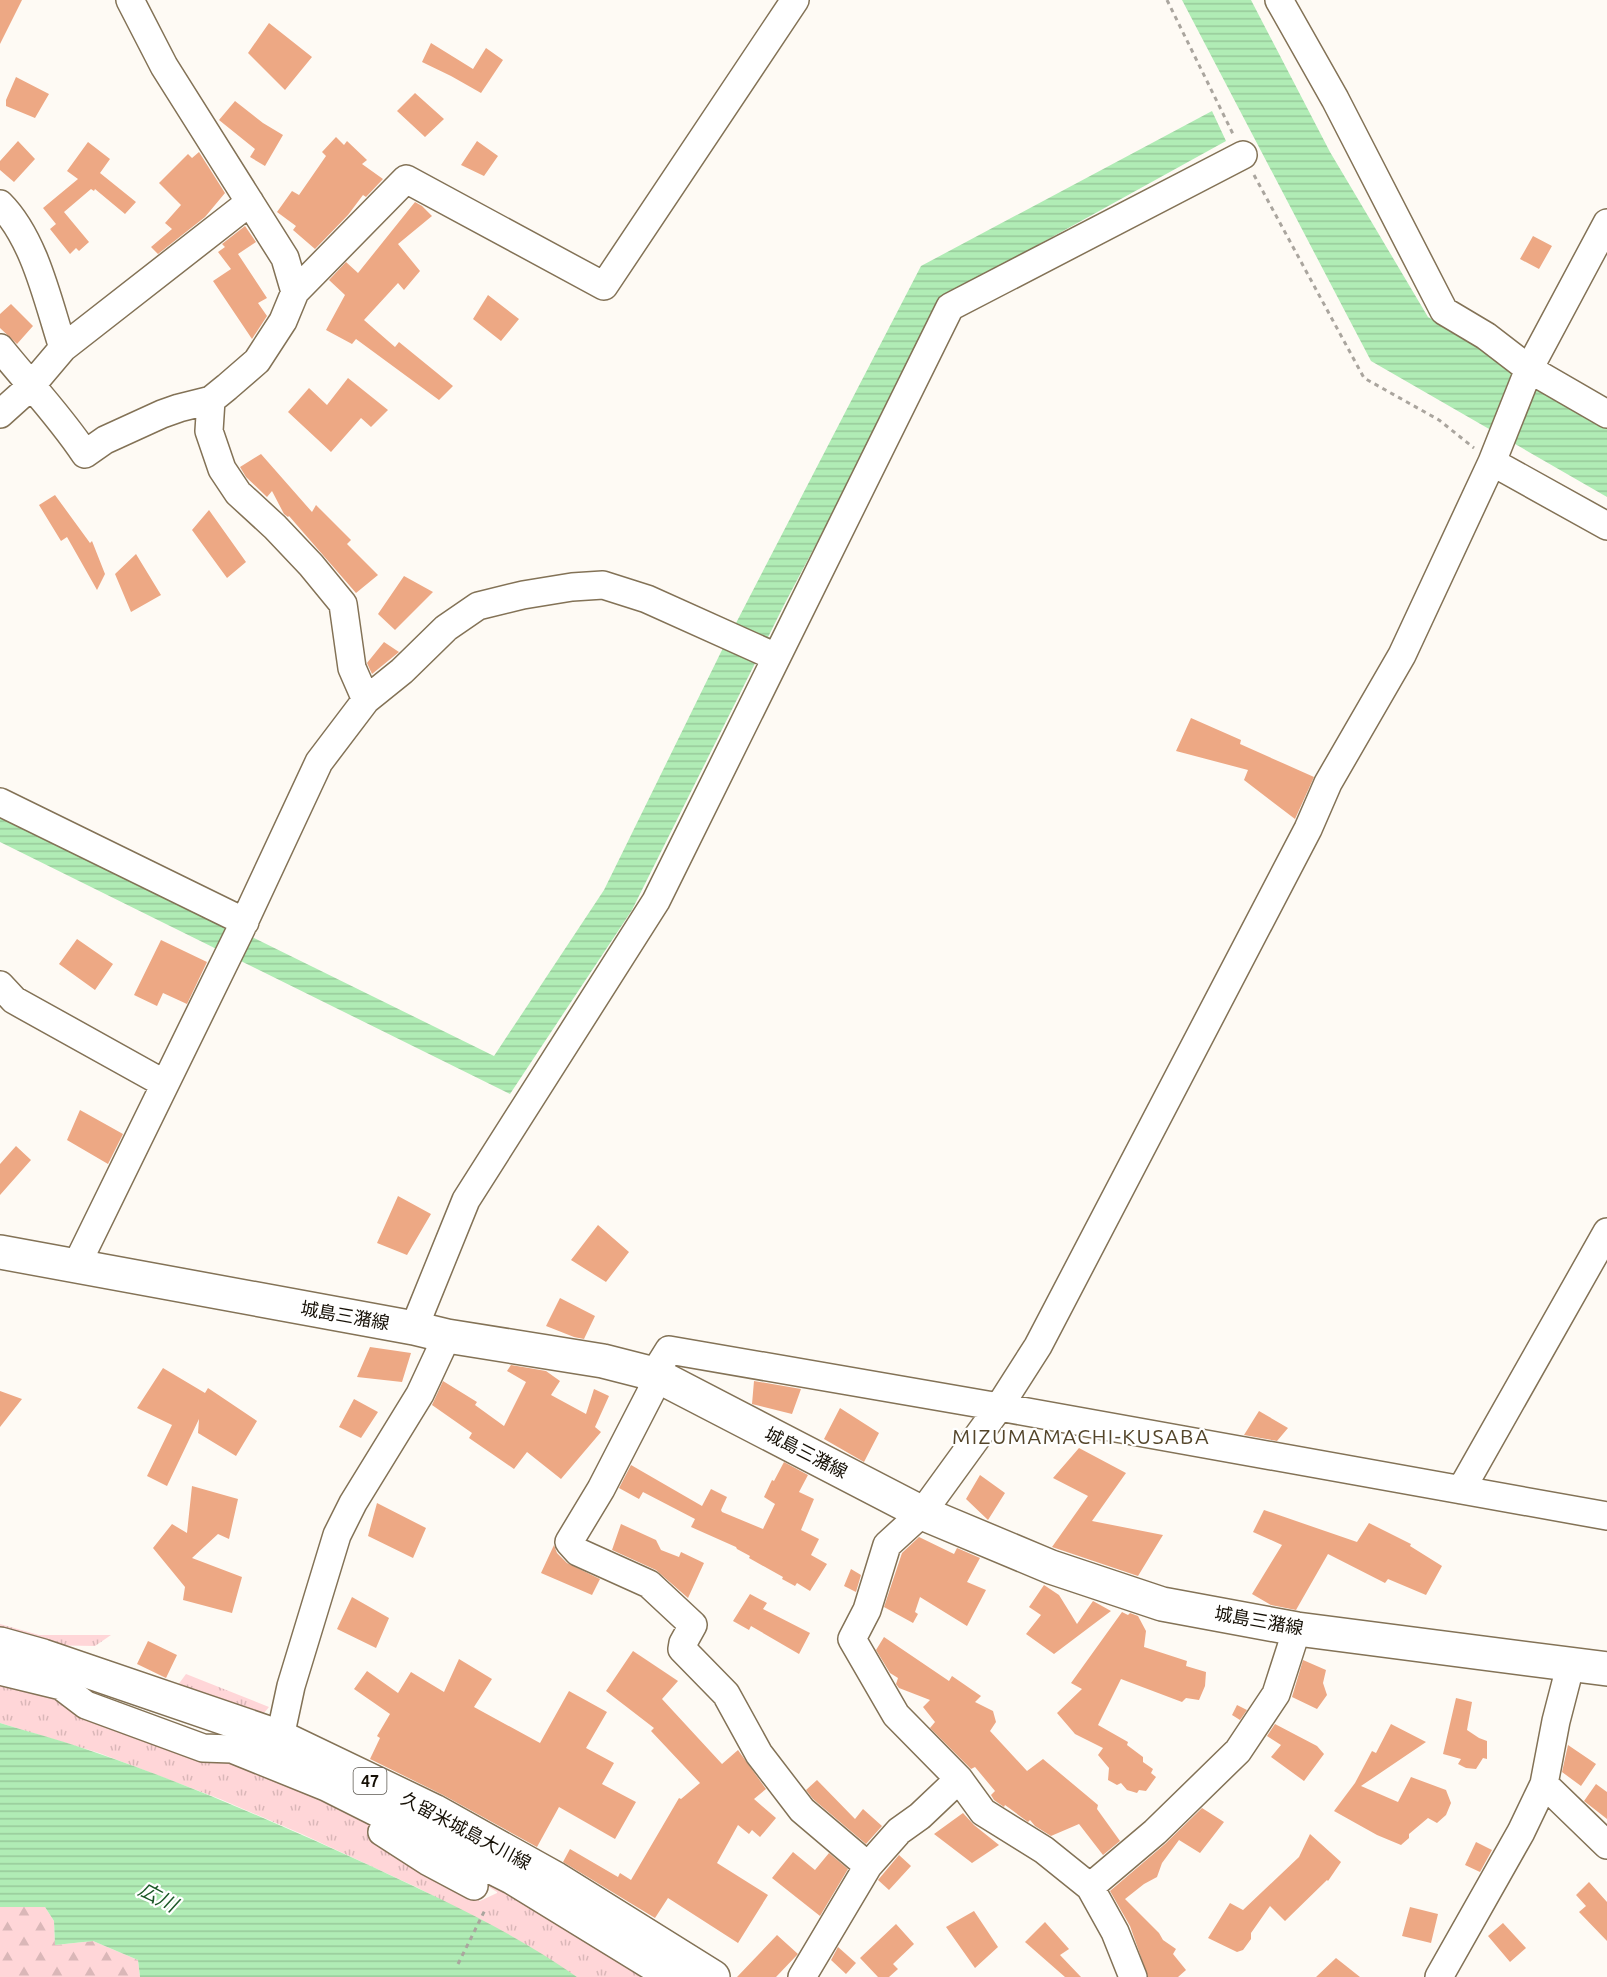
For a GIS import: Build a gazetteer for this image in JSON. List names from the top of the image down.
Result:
{
  "streets": {
    "main road": ["城島三潴線", "47", "久留米城島大川線"]
  },
  "districts": ["MIZUMAMACHI-KUSABA"],
  "water": ["広川"]
}
